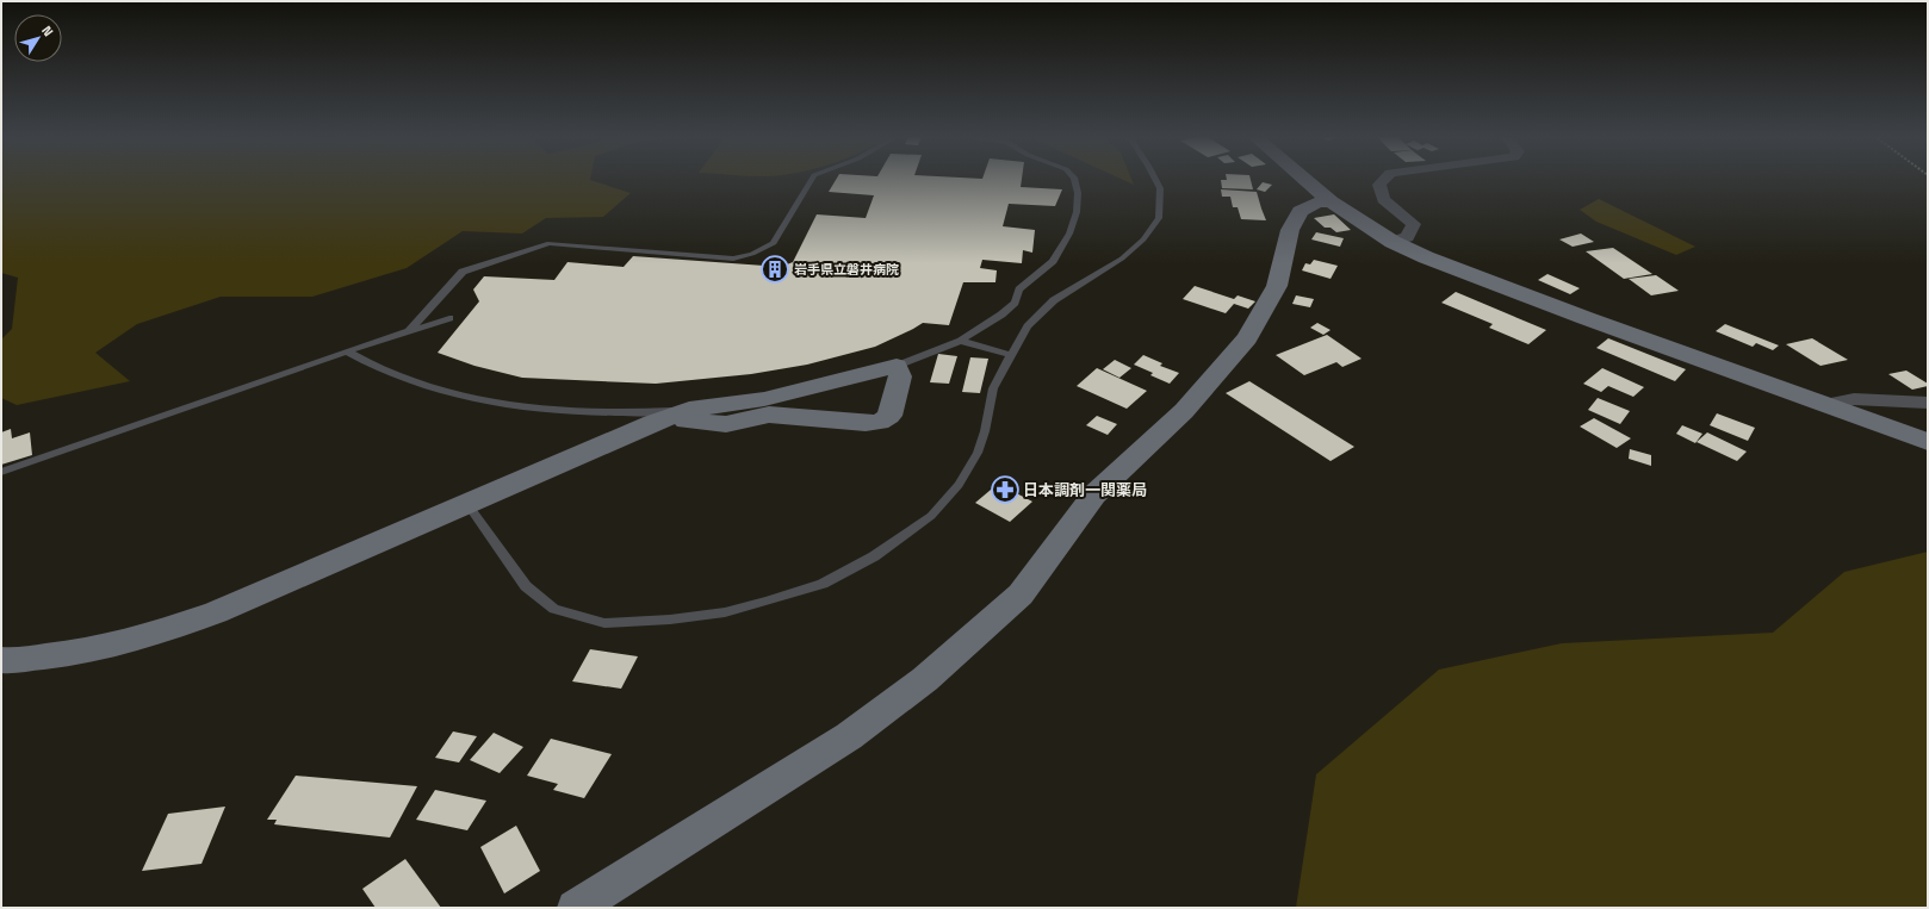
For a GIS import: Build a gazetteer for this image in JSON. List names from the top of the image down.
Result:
{
  "places": {
    "building": ["岩手県立磐井病院"],
    "pharmacy": ["日本調剤一関薬局"]
  },
  "north": "top right"
}
